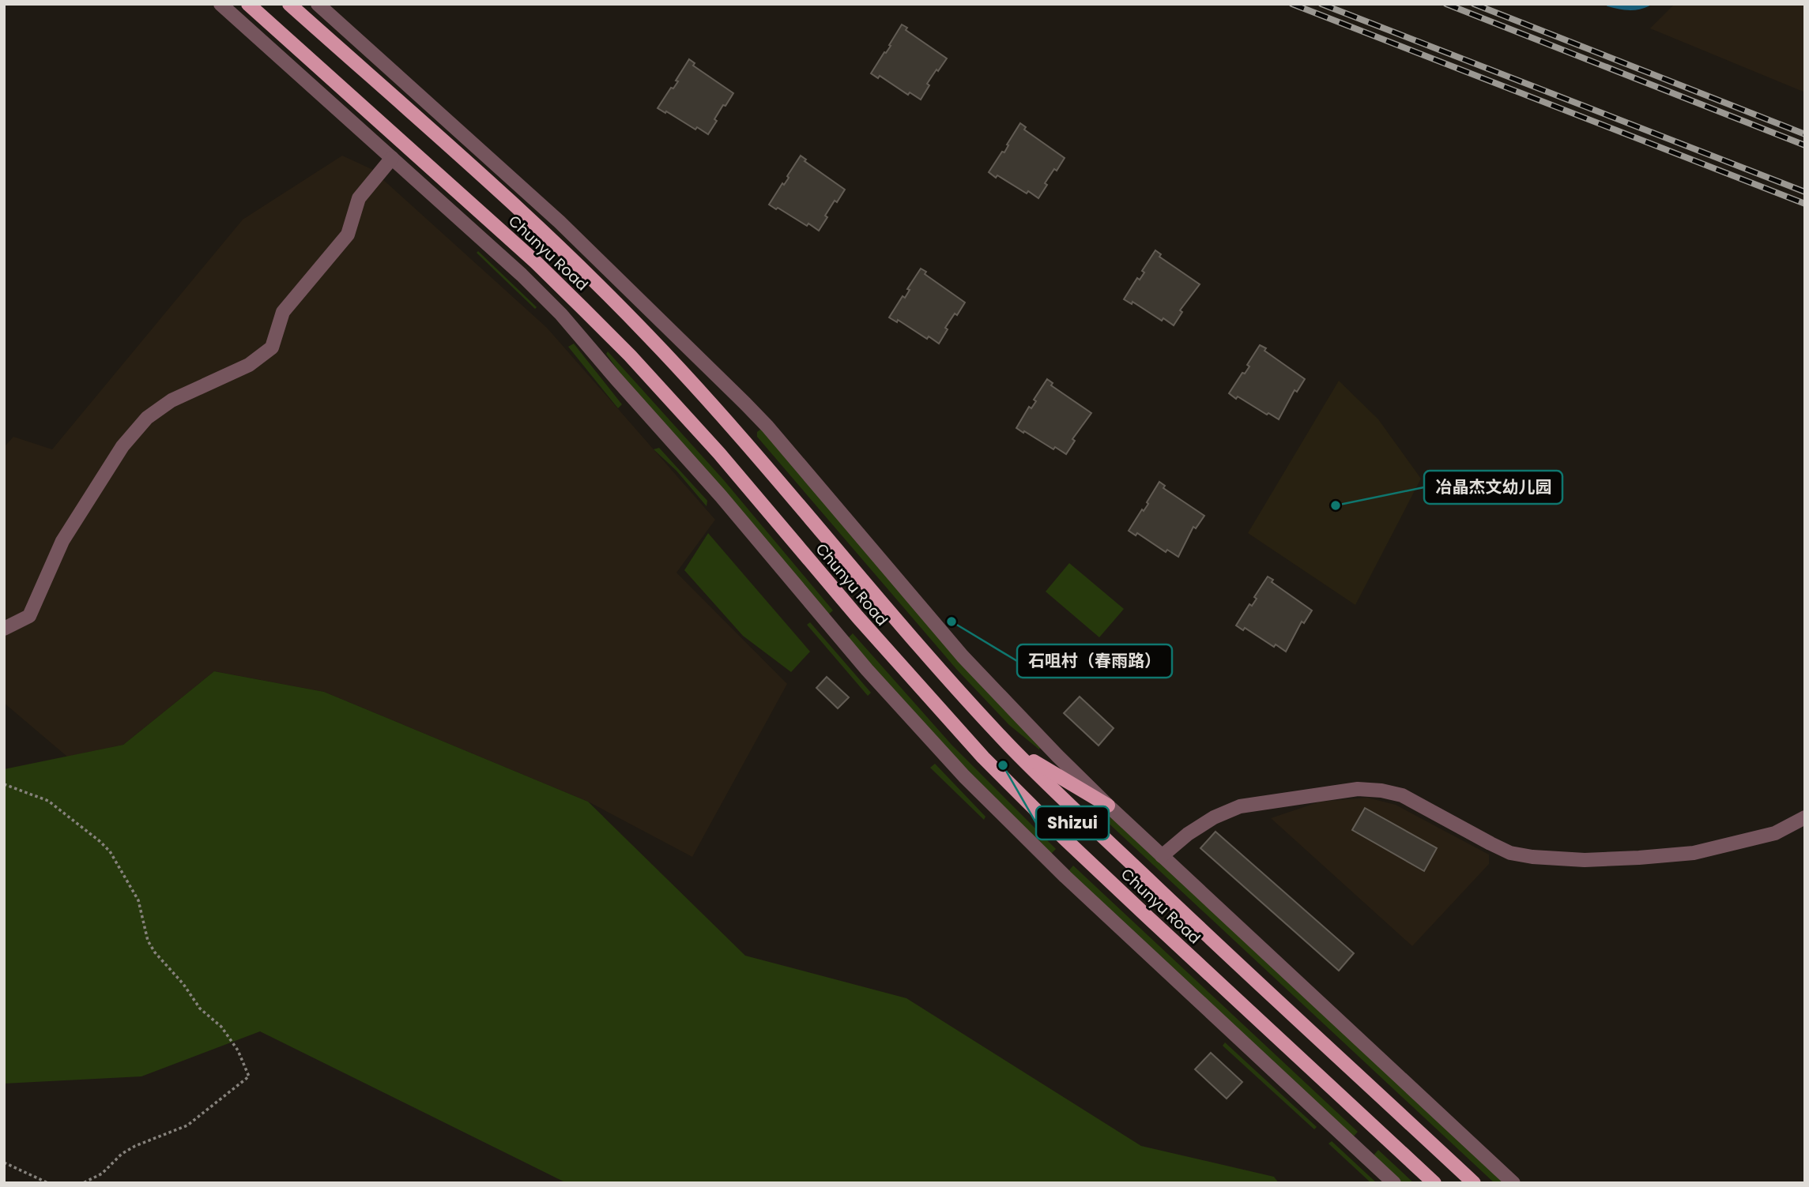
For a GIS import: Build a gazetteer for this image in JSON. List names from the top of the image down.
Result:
{
  "streets": {
    "main road": ["Chunyu Road"]
  },
  "places": ["冶晶杰文幼儿园", "石咀村（春雨路）", "Shizui"]
}
